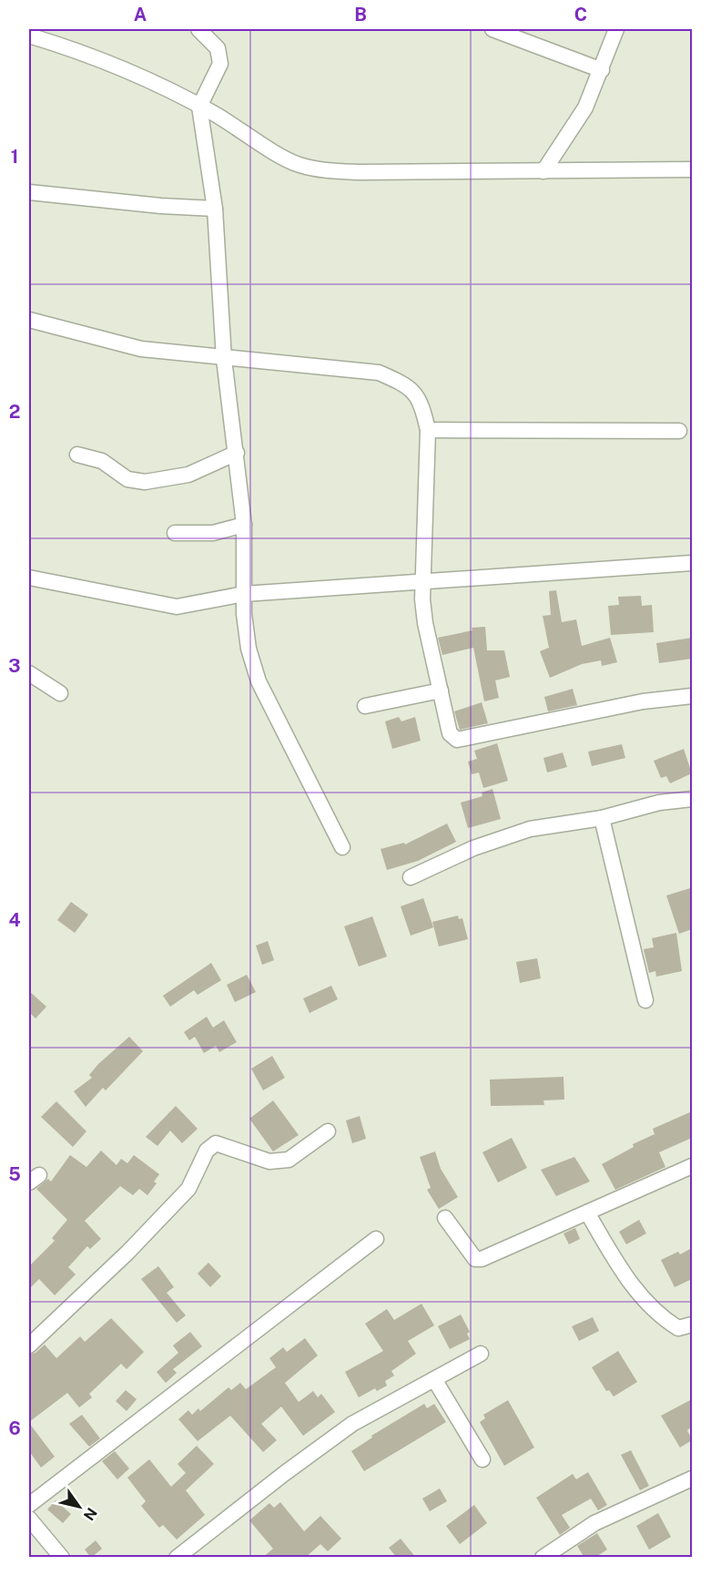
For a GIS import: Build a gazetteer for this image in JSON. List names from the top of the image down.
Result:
{
  "north": "bottom right",
  "grid": {
    "columns": ["A", "B", "C"],
    "rows": [
      "1",
      "2",
      "3",
      "4",
      "5",
      "6"
    ]
  }
}
